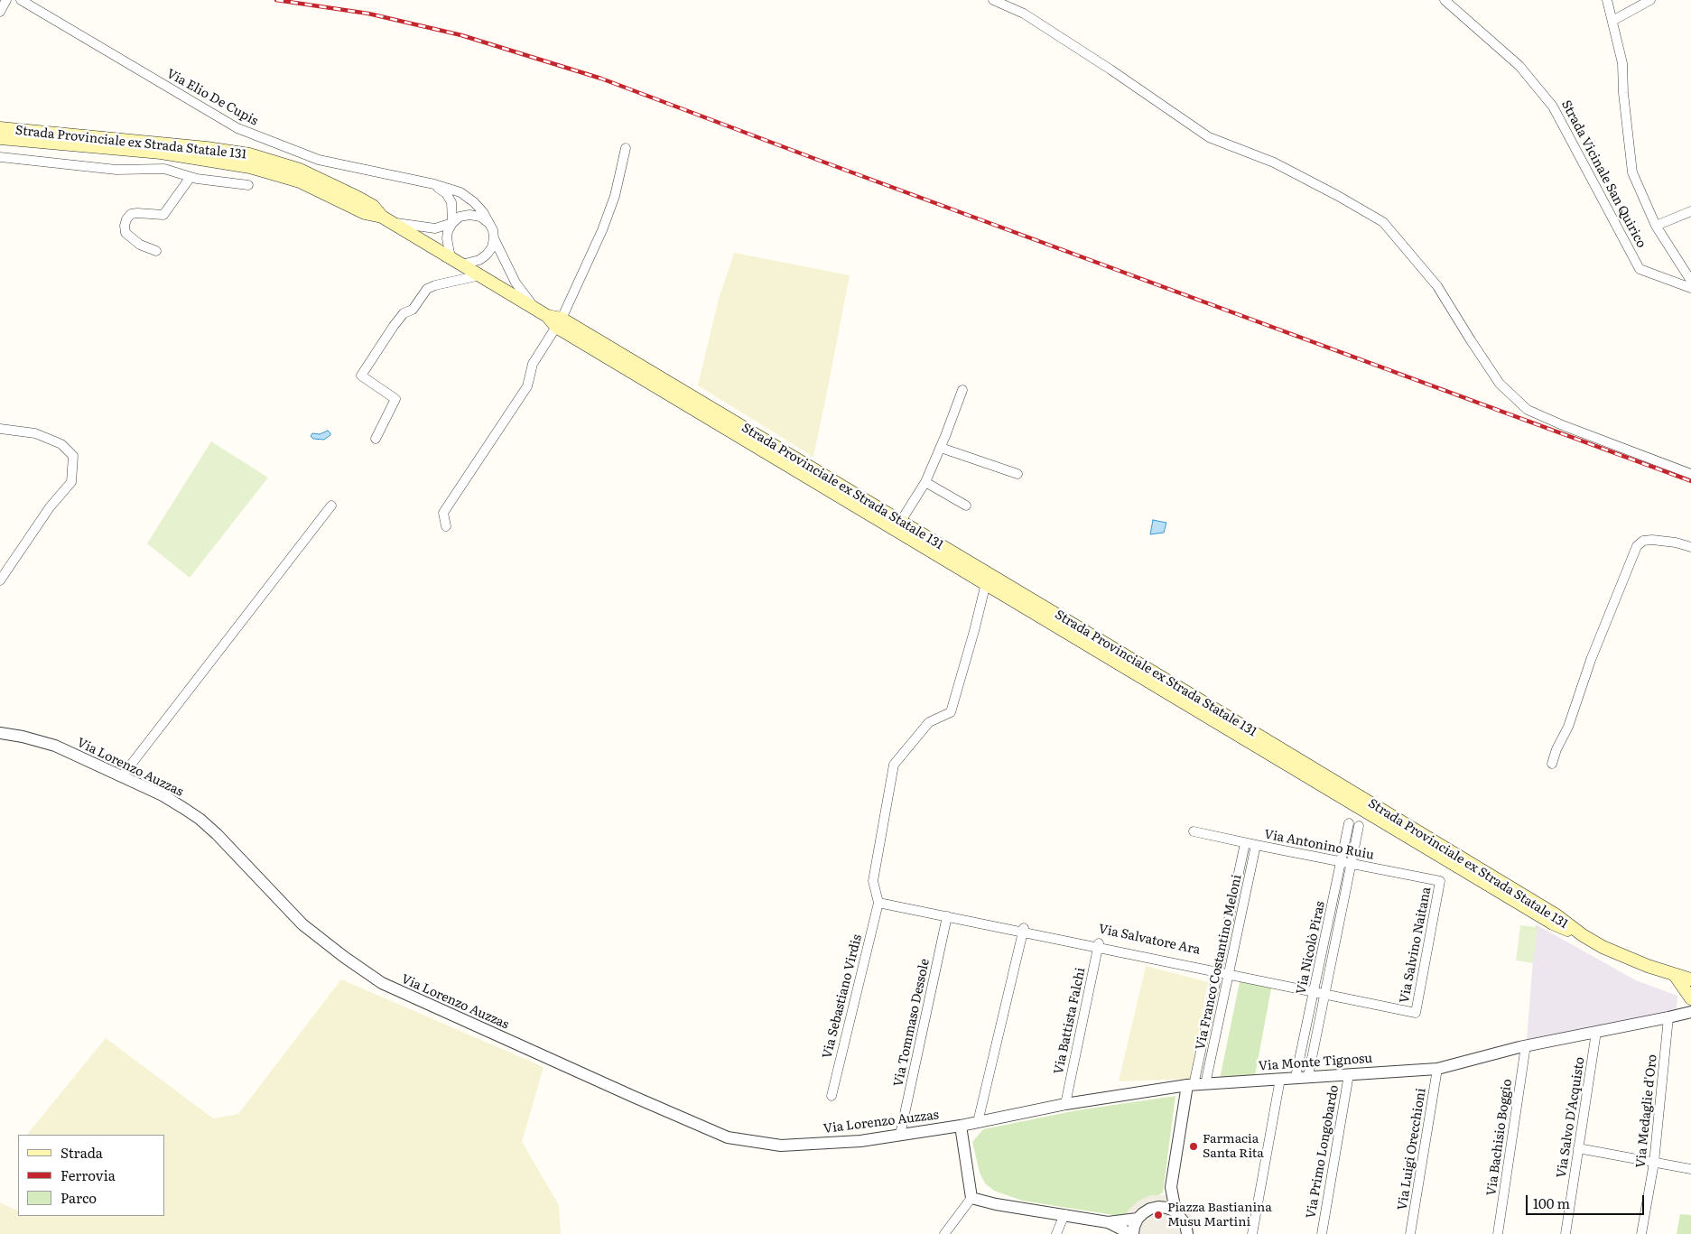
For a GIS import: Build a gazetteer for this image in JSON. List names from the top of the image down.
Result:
{
  "streets": {
    "main road": ["Strada Provinciale ex Strada Statale 131"],
    "street": [
      "Via Elio De Cupis",
      "Strada Vicinale San Quirico",
      "Via Lorenzo Auzzas",
      "Via Antonino Ruiu",
      "Via Salvatore Ara",
      "Via Salvino Naitana",
      "Via Nicolò Piras",
      "Via Franco Costantino Meloni",
      "Via Sebastiano Virdis",
      "Via Battista Falchi",
      "Via Tommaso Dessole",
      "Via Monte Tignosu",
      "Via Medaglie d'Oro",
      "Via Salvo D'Acquisto",
      "Via Bachisio Boggio",
      "Via Luigi Orecchioni",
      "Via Primo Longobardo"
    ]
  },
  "crossings": [
    ["Via Elio De Cupis", "Strada Provinciale ex Strada Statale 131"],
    ["Strada Provinciale ex Strada Statale 131", "Via Sebastiano Virdis"],
    ["Via Lorenzo Auzzas", "Via Tommaso Dessole"],
    ["Via Lorenzo Auzzas", "Via Monte Tignosu"],
    ["Via Antonino Ruiu", "Via Salvino Naitana"],
    ["Via Antonino Ruiu", "Via Nicolò Piras"],
    ["Via Antonino Ruiu", "Via Franco Costantino Meloni"],
    ["Via Salvatore Ara", "Via Salvino Naitana"],
    ["Via Salvatore Ara", "Via Nicolò Piras"],
    ["Via Salvatore Ara", "Via Franco Costantino Meloni"],
    ["Via Salvatore Ara", "Via Sebastiano Virdis"],
    ["Via Salvatore Ara", "Via Battista Falchi"],
    ["Via Salvatore Ara", "Via Tommaso Dessole"],
    ["Via Nicolò Piras", "Via Monte Tignosu"],
    ["Via Franco Costantino Meloni", "Via Monte Tignosu"],
    ["Via Battista Falchi", "Via Monte Tignosu"],
    ["Via Monte Tignosu", "Via Medaglie d'Oro"],
    ["Via Monte Tignosu", "Via Salvo D'Acquisto"],
    ["Via Monte Tignosu", "Via Bachisio Boggio"],
    ["Via Monte Tignosu", "Via Luigi Orecchioni"],
    ["Via Monte Tignosu", "Via Primo Longobardo"]
  ],
  "places": ["Farmacia Santa Rita", "Piazza Bastianina Musu Martini"],
  "legend": ["Strada", "Ferrovia", "Parco"],
  "scale_bar": "100 m"
}
